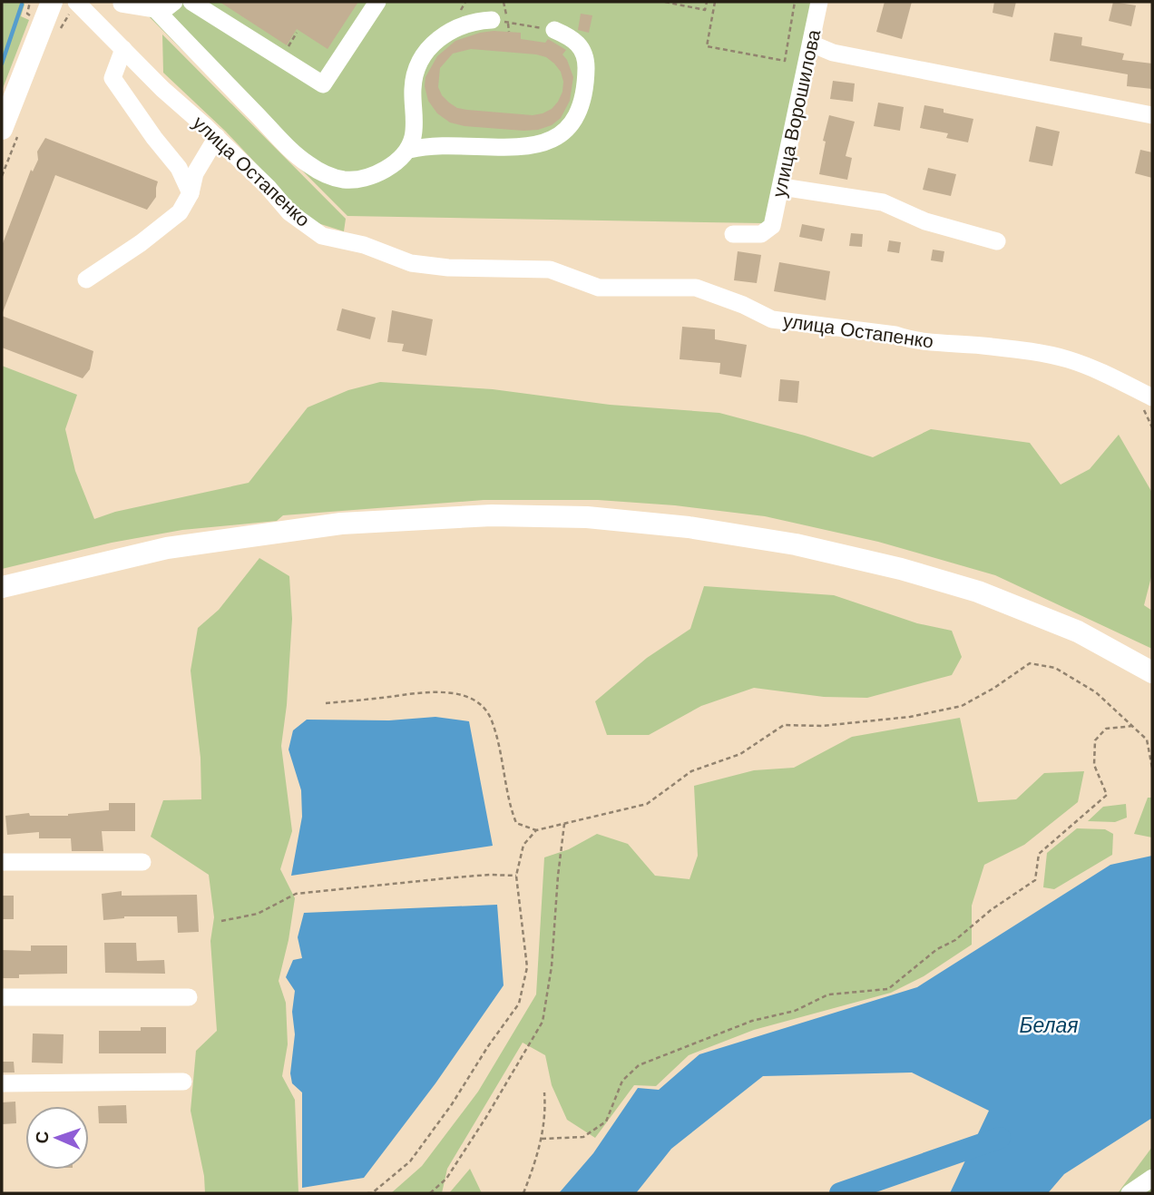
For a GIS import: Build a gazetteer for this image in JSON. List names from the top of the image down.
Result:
{
  "streets": {
    "street": ["улица Ворошилова", "улица Остапенко"]
  },
  "water": ["Белая"],
  "north": "left"
}
